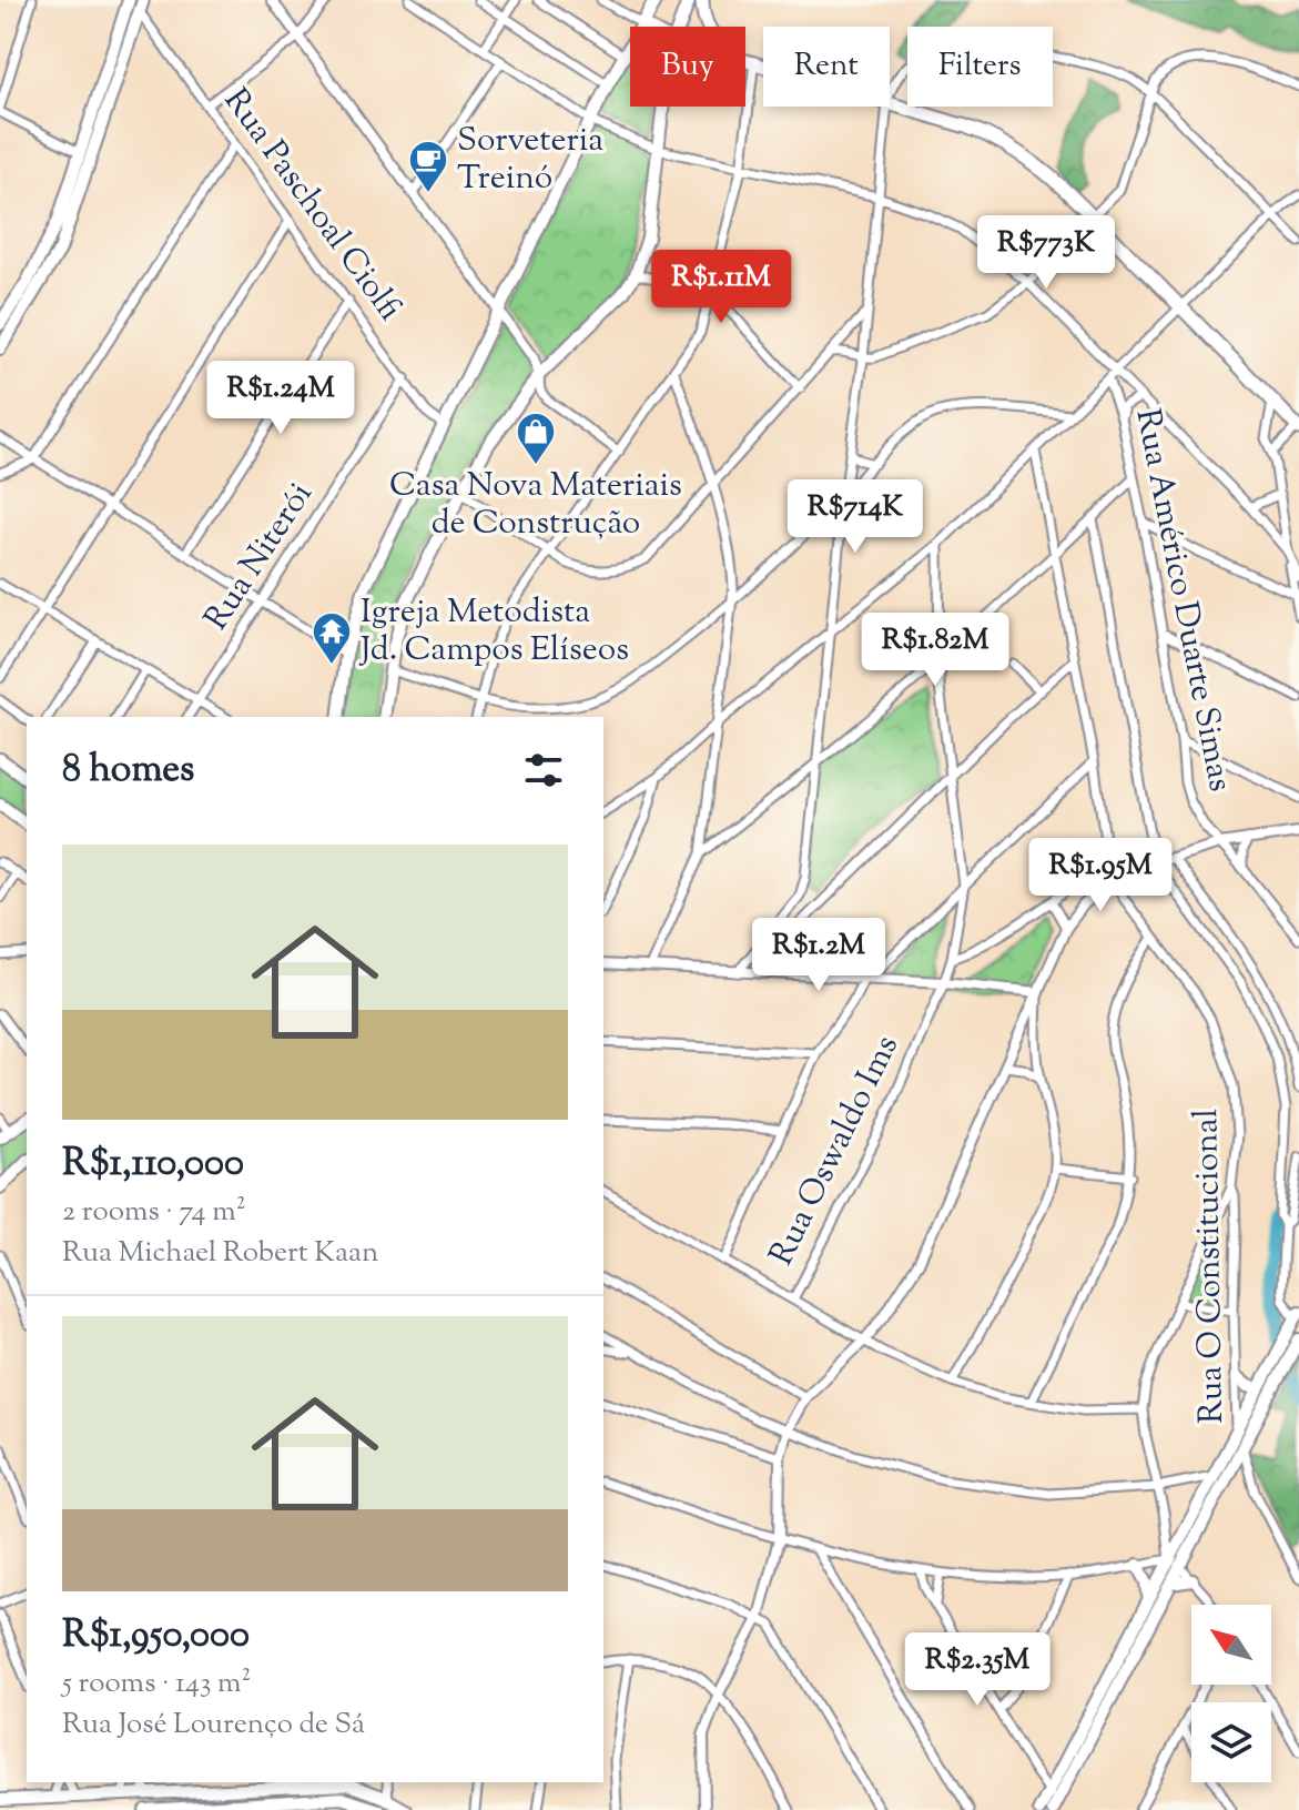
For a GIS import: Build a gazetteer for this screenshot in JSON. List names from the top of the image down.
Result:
{
  "streets": {
    "street": [
      "Rua Paschoal Ciolfi",
      "Rua Niterói",
      "Rua Américo Duarte Simas",
      "Rua Oswaldo Ims",
      "Rua O Constitucional"
    ]
  },
  "crossings": [
    ["Rua Paschoal Ciolfi", "Rua Niterói"]
  ],
  "places": {
    "cafe": ["Sorveteria Treinó"],
    "shop": ["Casa Nova Materiais de Construção"],
    "temple": ["Igreja Metodista Jd. Campos Elíseos"]
  },
  "north": "top left",
  "page": {
    "chip": ["Buy", "Rent", "Filters"],
    "price": [
      "R$773K",
      "R$1.11M",
      "R$1.24M",
      "R$714K",
      "R$1.82M",
      "R$1.95M",
      "R$1.2M",
      "R$2.35M"
    ],
    "heading": "8 homes",
    "list": [
      {
        "name": "R$1,110,000",
        "note": "2 rooms · 74 m² · Rua Michael Robert Kaan"
      },
      {
        "name": "R$1,950,000",
        "note": "5 rooms · 143 m² · Rua José Lourenço de Sá"
      }
    ]
  }
}
